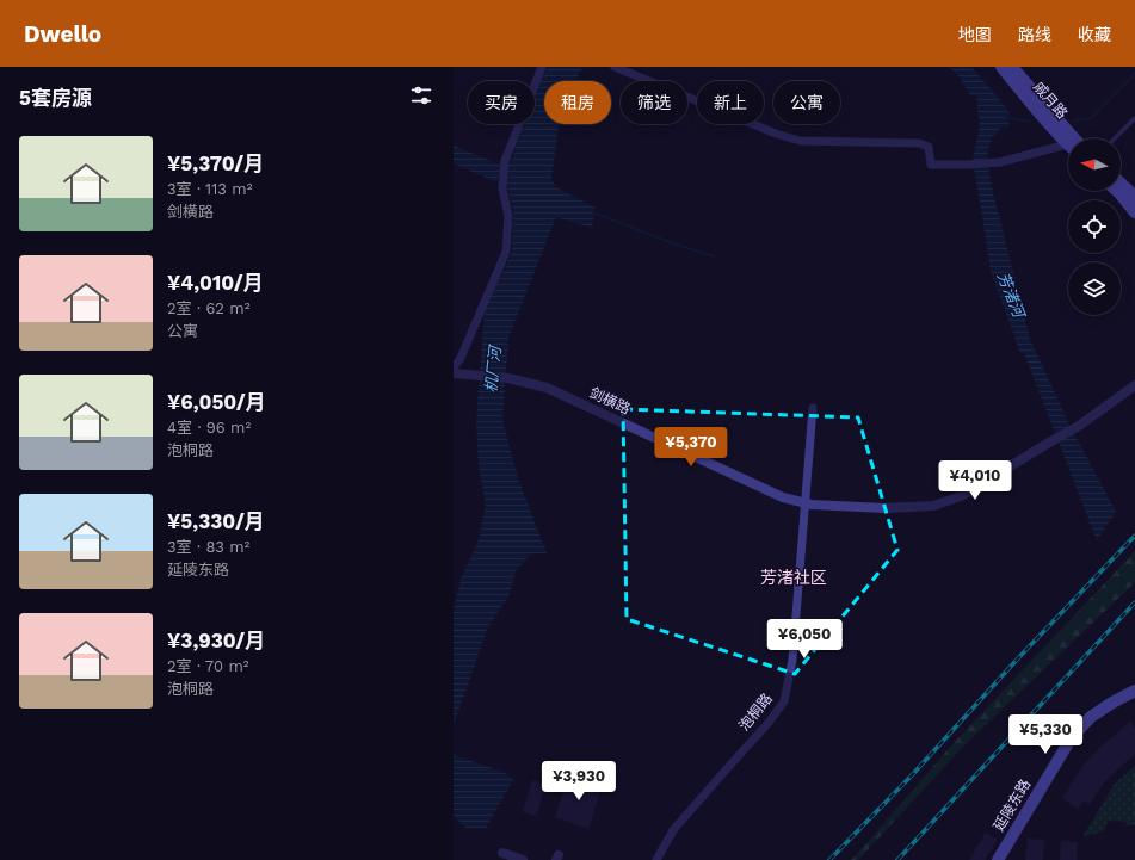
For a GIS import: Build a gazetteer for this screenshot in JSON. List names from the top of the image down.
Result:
{
  "streets": {
    "main road": ["戚月路", "延陵东路"],
    "street": ["剑横路", "泡桐路"]
  },
  "crossings": [
    ["剑横路", "泡桐路"]
  ],
  "districts": ["芳渚社区"],
  "water": ["芳渚河", "机厂河"],
  "north": "left",
  "page": {
    "header": "Dwello",
    "nav": ["地图", "路线", "收藏"],
    "heading": "5套房源",
    "chip": [
      "买房",
      "租房",
      "筛选",
      "新上",
      "公寓"
    ],
    "list": [
      {
        "name": "¥5,370/月",
        "note": "3室 · 113 m² · 剑横路"
      },
      {
        "name": "¥4,010/月",
        "note": "2室 · 62 m² · 公寓"
      },
      {
        "name": "¥6,050/月",
        "note": "4室 · 96 m² · 泡桐路"
      },
      {
        "name": "¥5,330/月",
        "note": "3室 · 83 m² · 延陵东路"
      },
      {
        "name": "¥3,930/月",
        "note": "2室 · 70 m² · 泡桐路"
      }
    ],
    "price": [
      "¥5,370",
      "¥4,010",
      "¥6,050",
      "¥5,330",
      "¥3,930"
    ]
  }
}
